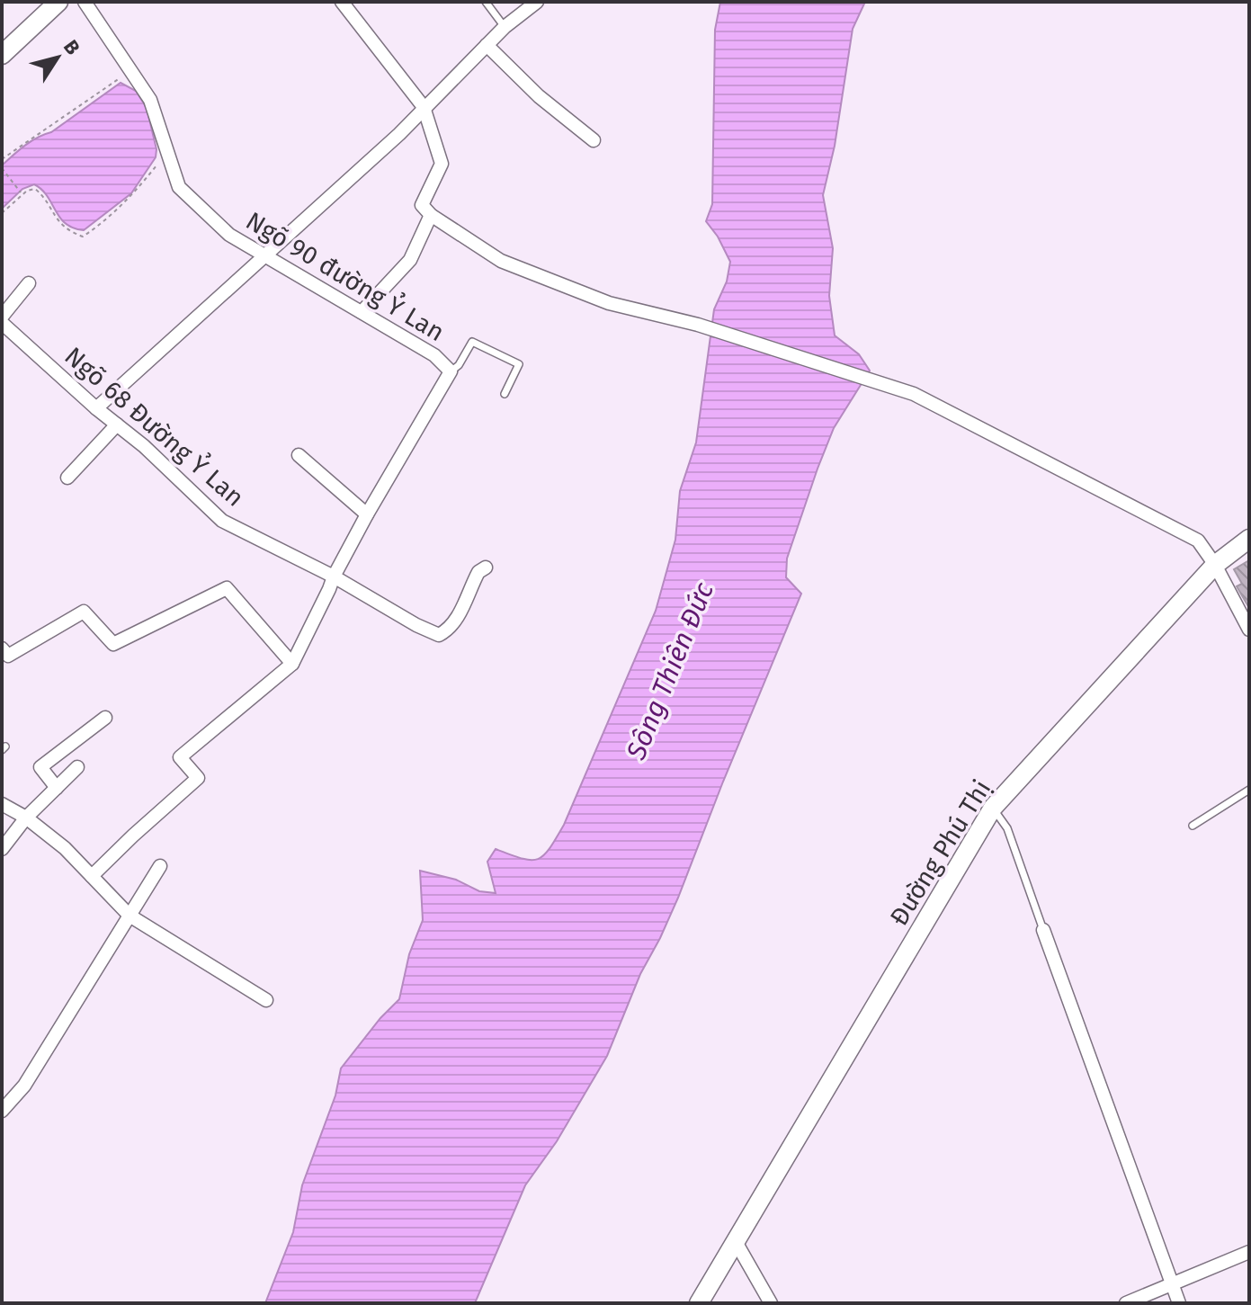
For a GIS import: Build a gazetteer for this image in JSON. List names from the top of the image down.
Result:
{
  "streets": {
    "street": ["Ngõ 90 đường Ỷ Lan", "Ngõ 68 Đường Ỷ Lan", "Đường Phú Thị"]
  },
  "water": ["Sông Thiên Đức"],
  "north": "top right"
}
